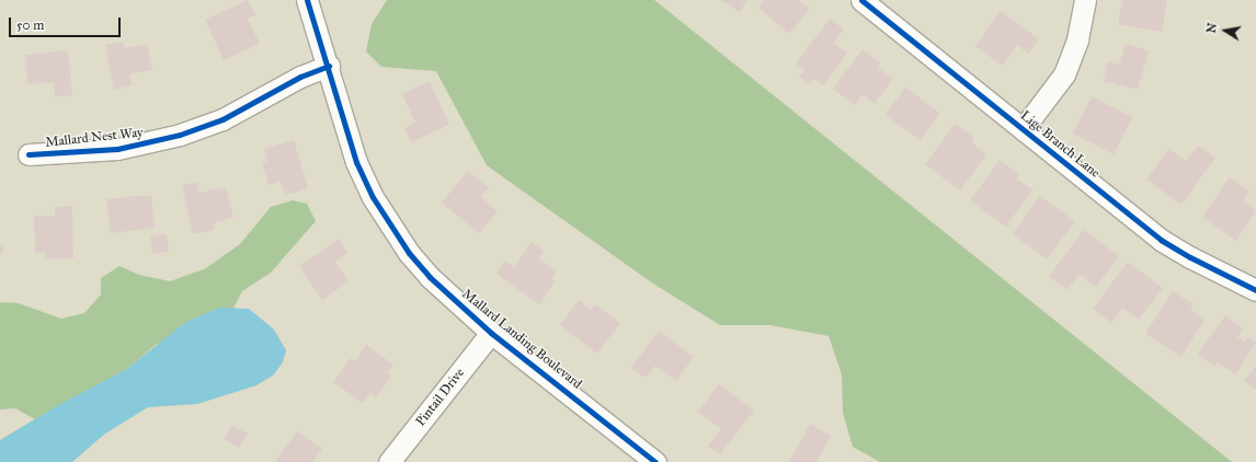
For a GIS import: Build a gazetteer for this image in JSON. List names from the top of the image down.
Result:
{
  "streets": {
    "street": [
      "Mallard Nest Way",
      "Lige Branch Lane",
      "Mallard Landing Boulevard",
      "Pintail Drive"
    ]
  },
  "crossings": [
    ["Mallard Nest Way", "Mallard Landing Boulevard"],
    ["Mallard Landing Boulevard", "Pintail Drive"]
  ],
  "scale_bar": "50 m",
  "north": "left"
}
